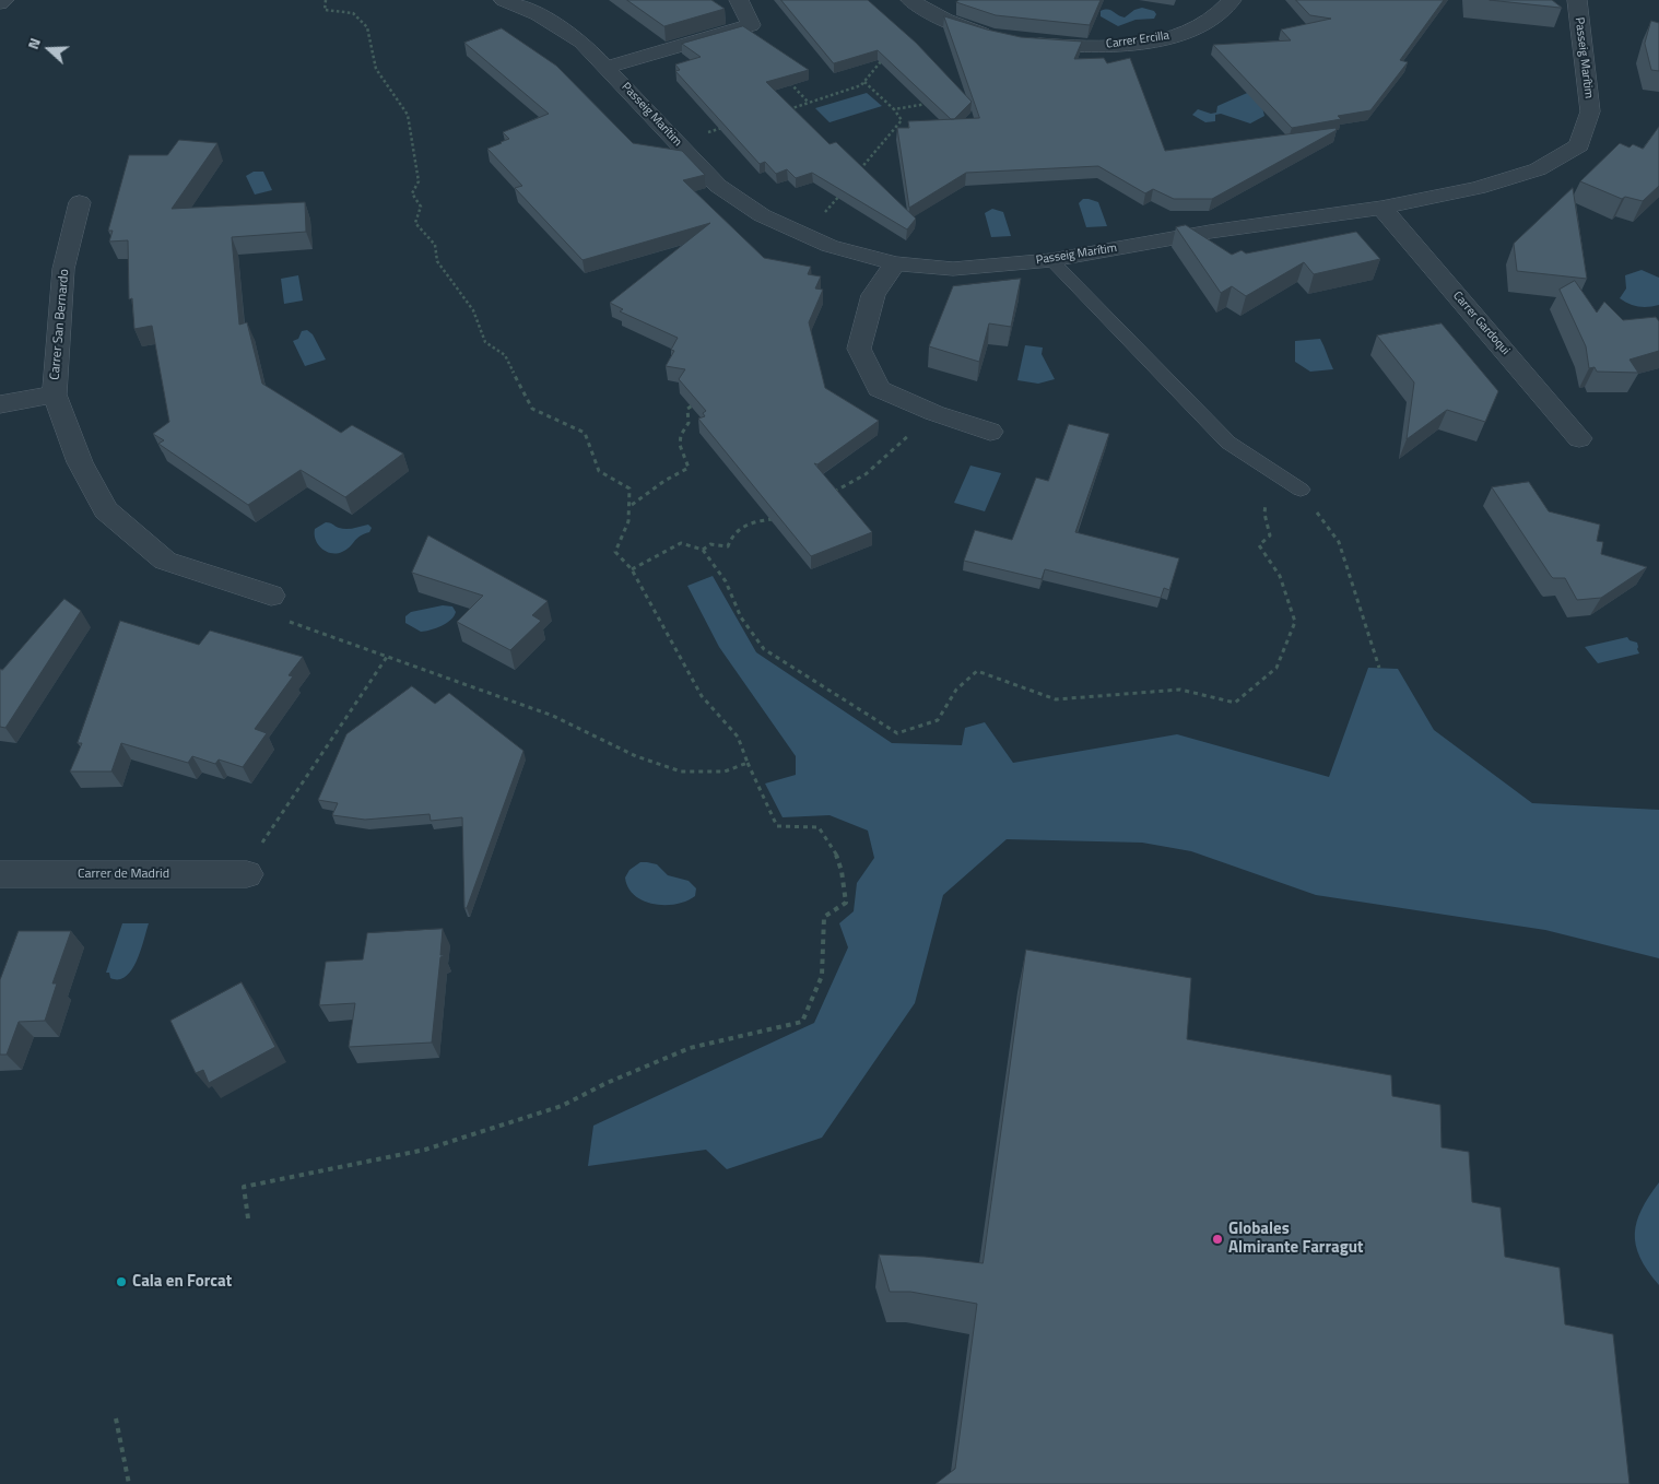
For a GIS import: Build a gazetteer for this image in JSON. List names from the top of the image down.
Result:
{
  "streets": {
    "street": [
      "Carrer Ercilla",
      "Passeig Marítim",
      "Carrer Gardoqui",
      "Carrer San Bernardo",
      "Carrer de Madrid"
    ]
  },
  "crossings": [
    ["Passeig Marítim", "Carrer Gardoqui"]
  ],
  "places": ["Globales Almirante Farragut", "Cala en Forcat"],
  "north": "left"
}
